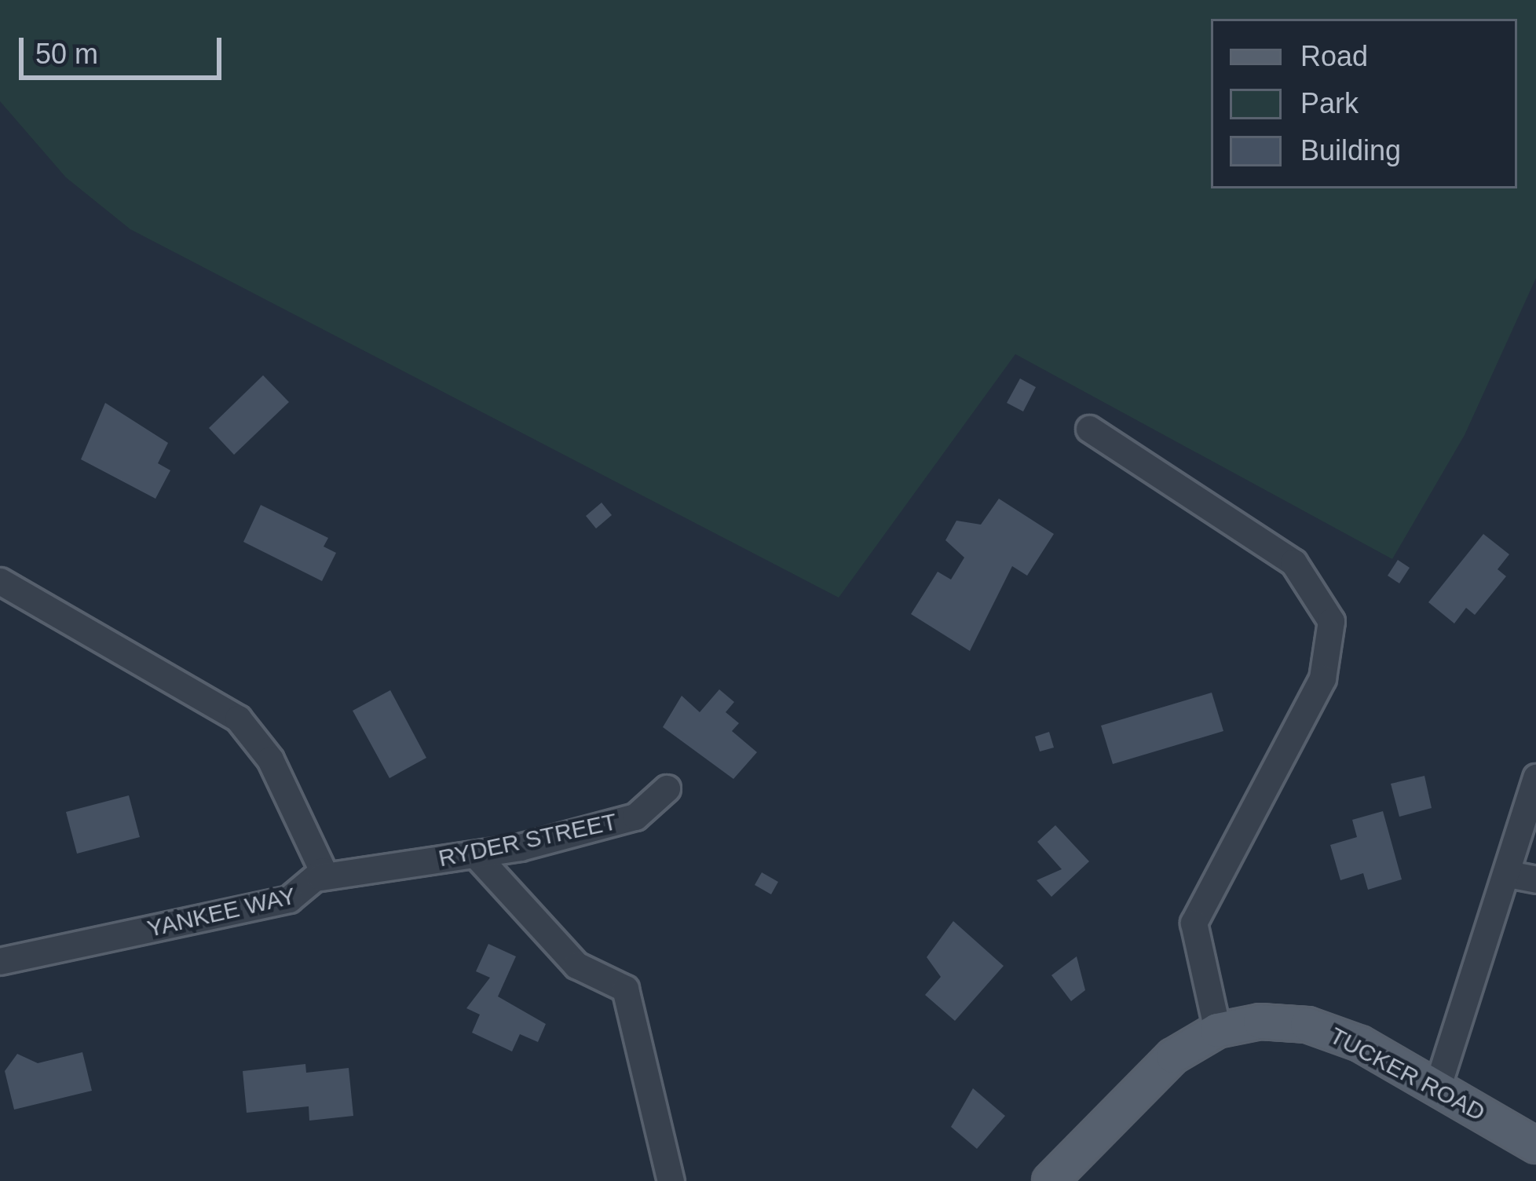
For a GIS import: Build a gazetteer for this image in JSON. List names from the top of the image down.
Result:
{
  "streets": {
    "main road": ["TUCKER ROAD"],
    "street": ["RYDER STREET", "YANKEE WAY"]
  },
  "crossings": [
    ["RYDER STREET", "YANKEE WAY"]
  ],
  "legend": ["Road", "Park", "Building"],
  "scale_bar": "50 m"
}
